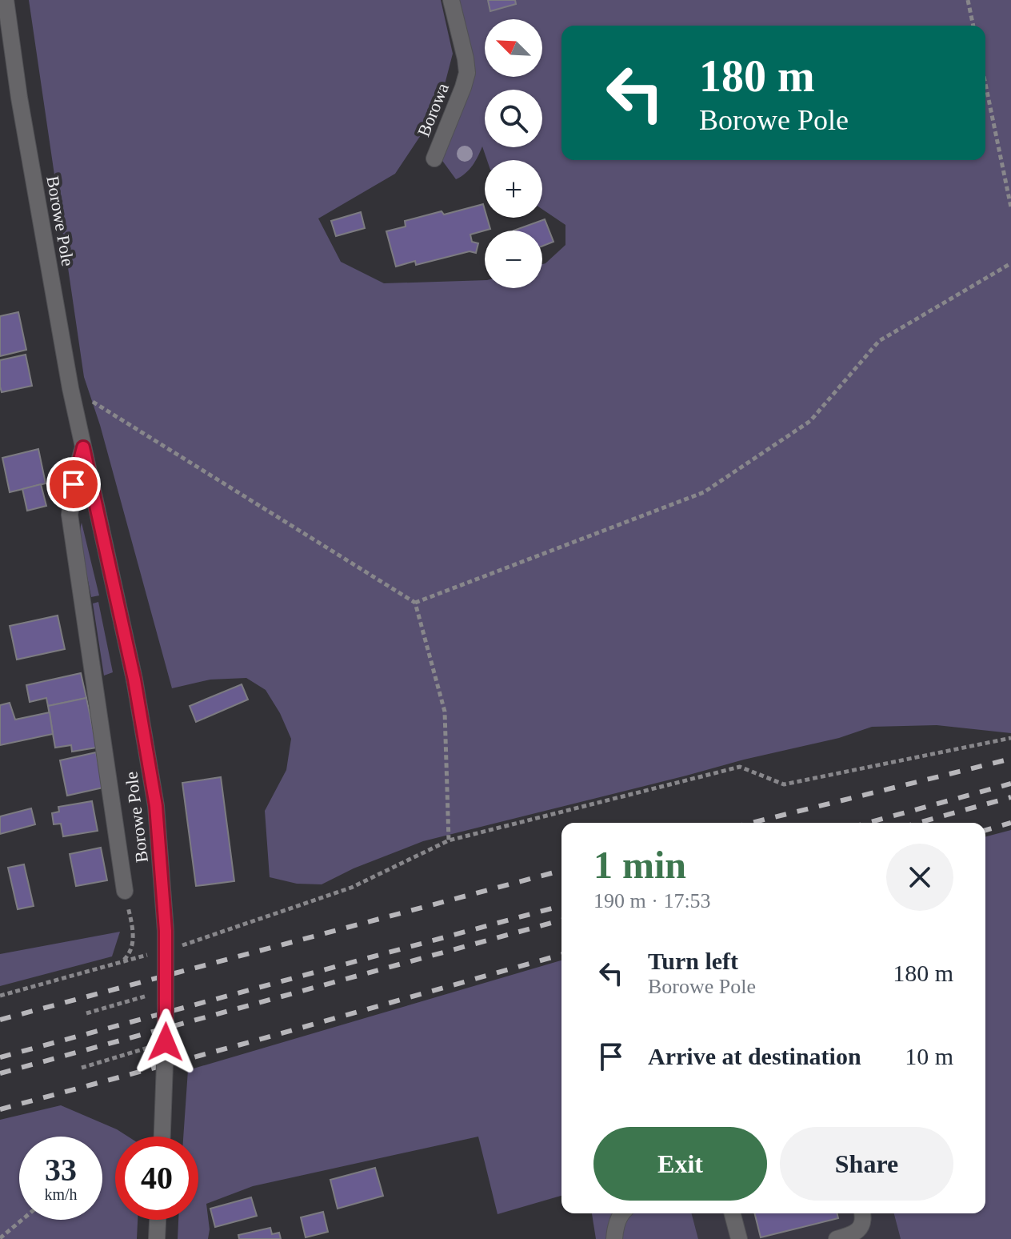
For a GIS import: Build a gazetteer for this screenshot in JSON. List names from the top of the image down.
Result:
{
  "streets": {
    "street": ["Borowa", "Borowe Pole"]
  },
  "north": "top left",
  "page": {
    "map_buttons": ["+", "−"],
    "turn": ["180 m", "Borowe Pole"],
    "heading": ["1 min", "190 m · 17:53"],
    "list": [
      {
        "name": "Turn left",
        "note": "Borowe Pole",
        "value": "180 m"
      },
      {
        "name": "Arrive at destination",
        "value": "10 m"
      }
    ],
    "buttons": ["Exit", "Share"],
    "speed": "33 km/h",
    "limit": "40"
  }
}
